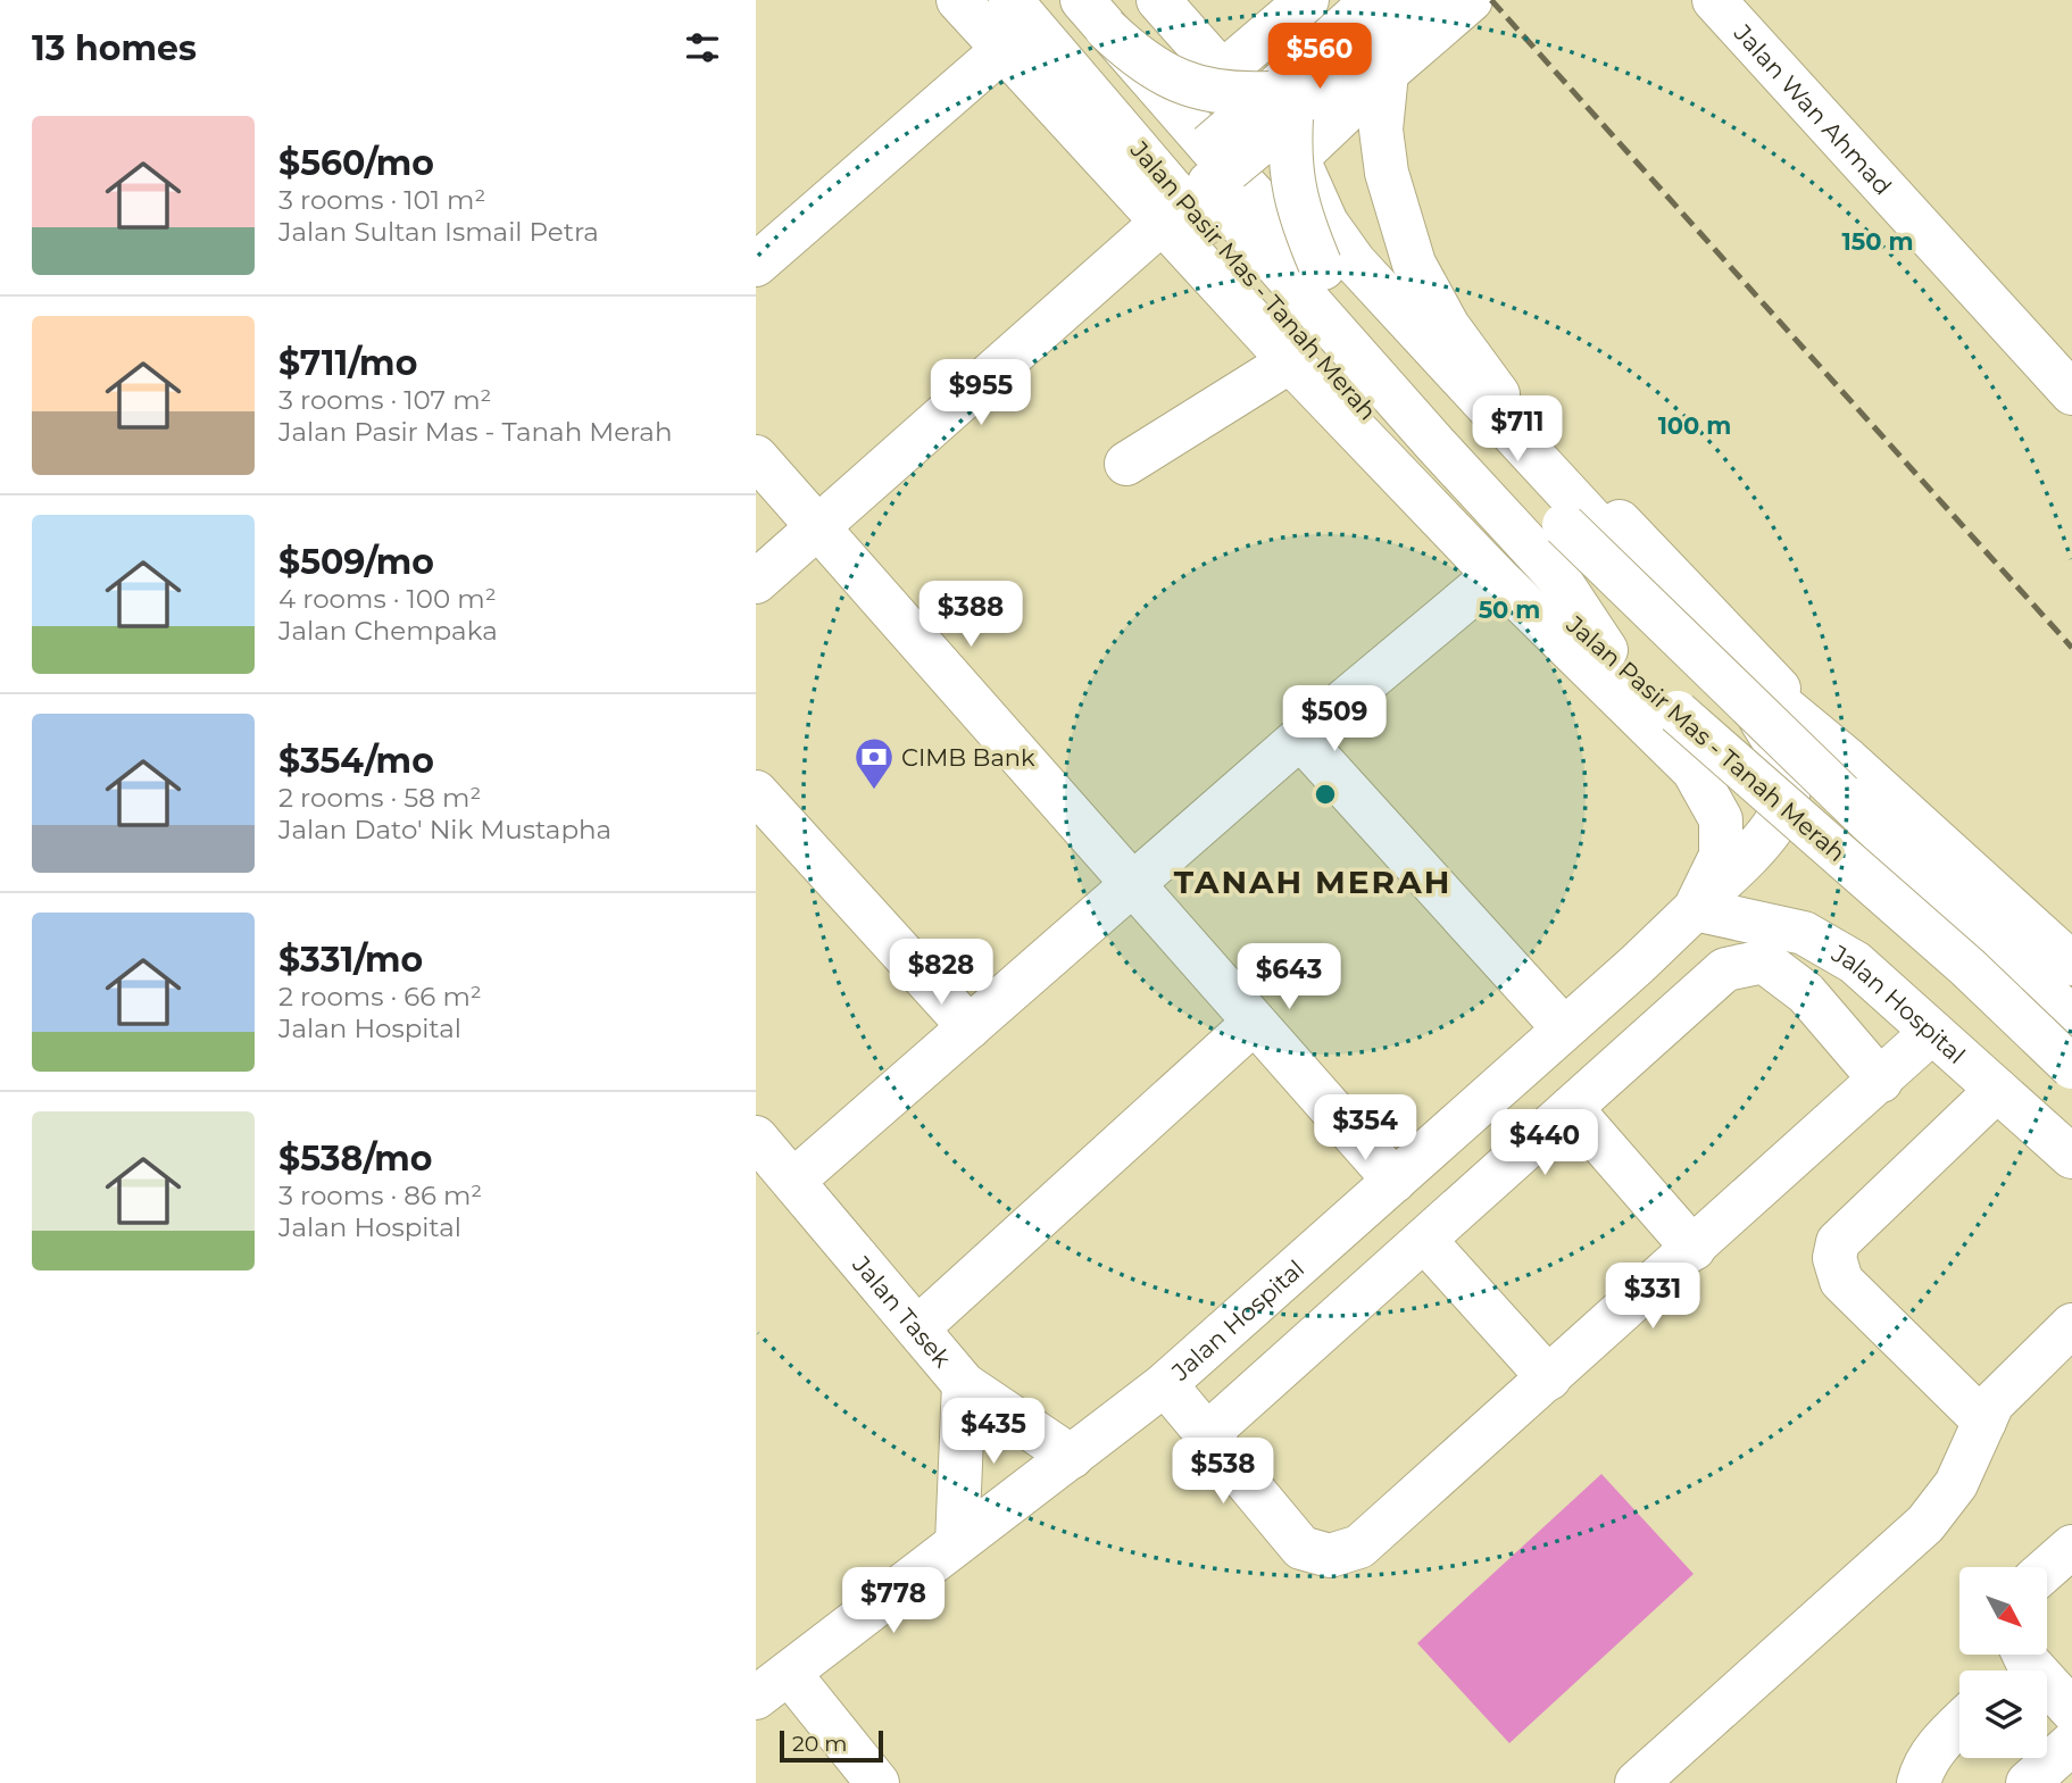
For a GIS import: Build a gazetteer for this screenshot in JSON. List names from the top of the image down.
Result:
{
  "streets": {
    "main road": [
      "Jalan Wan Ahmad",
      "Jalan Pasir Mas - Tanah Merah",
      "Jalan Hospital",
      "Jalan Tasek"
    ]
  },
  "crossings": [
    ["Jalan Hospital", "Jalan Tasek"]
  ],
  "districts": ["TANAH MERAH"],
  "places": {
    "bank": ["CIMB Bank"]
  },
  "scale_bar": "20 m",
  "north": "bottom right",
  "page": {
    "heading": "13 homes",
    "price": [
      "$560",
      "$955",
      "$711",
      "$388",
      "$509",
      "$828",
      "$643",
      "$354",
      "$440",
      "$331",
      "$435",
      "$538",
      "$778"
    ],
    "list": [
      {
        "name": "$560/mo",
        "note": "3 rooms · 101 m² · Jalan Sultan Ismail Petra"
      },
      {
        "name": "$711/mo",
        "note": "3 rooms · 107 m² · Jalan Pasir Mas - Tanah Merah"
      },
      {
        "name": "$509/mo",
        "note": "4 rooms · 100 m² · Jalan Chempaka"
      },
      {
        "name": "$354/mo",
        "note": "2 rooms · 58 m² · Jalan Dato' Nik Mustapha"
      },
      {
        "name": "$331/mo",
        "note": "2 rooms · 66 m² · Jalan Hospital"
      },
      {
        "name": "$538/mo",
        "note": "3 rooms · 86 m² · Jalan Hospital"
      }
    ],
    "scale": "20 m"
  },
  "rings": ["150 m", "100 m", "50 m"]
}
